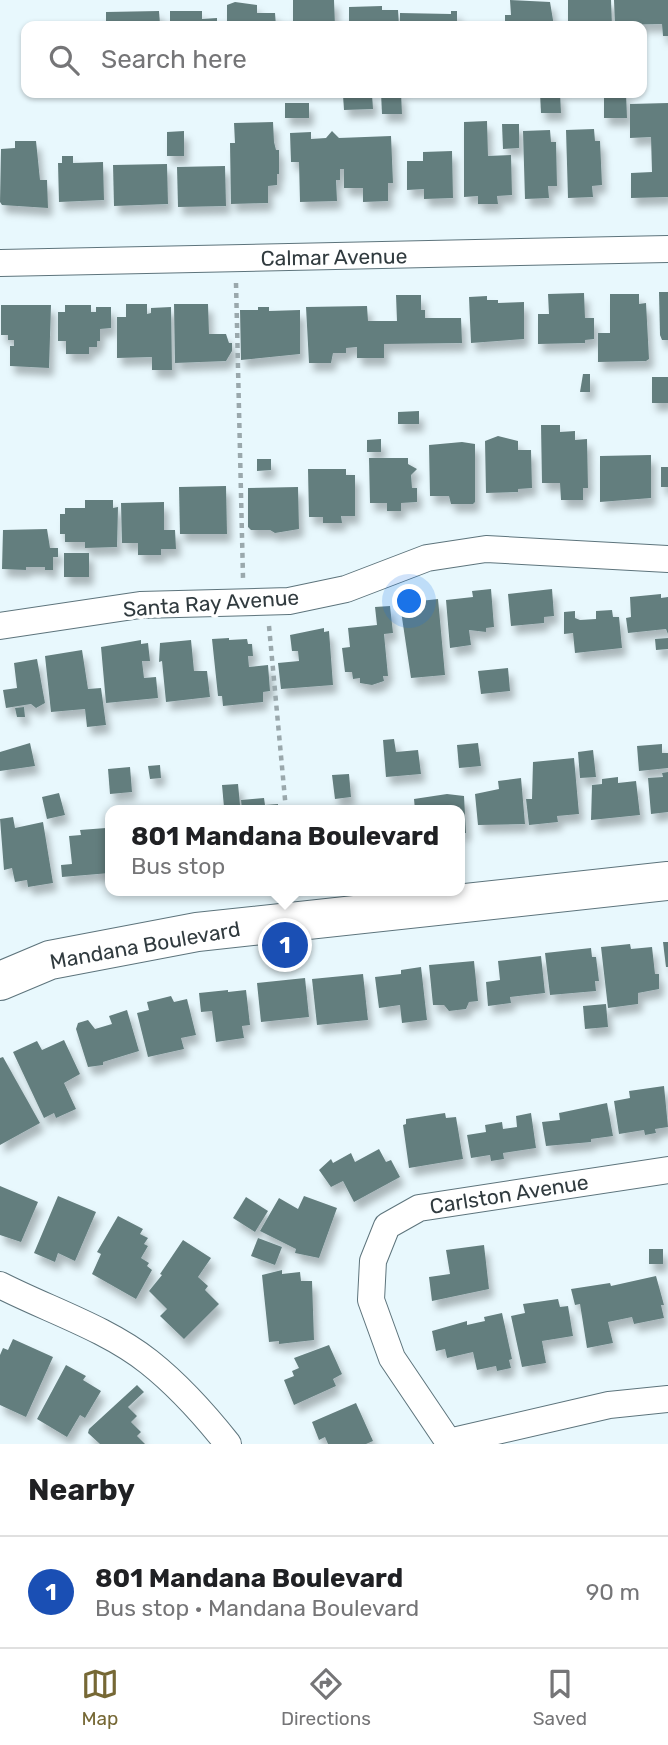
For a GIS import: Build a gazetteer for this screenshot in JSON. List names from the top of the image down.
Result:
{
  "streets": {
    "street": [
      "Calmar Avenue",
      "Santa Ray Avenue",
      "Mandana Boulevard",
      "Carlston Avenue"
    ]
  },
  "page": {
    "search": "Search here",
    "popup": ["801 Mandana Boulevard", "Bus stop"],
    "pins": "1",
    "heading": "Nearby",
    "list": [
      {
        "mark": "1",
        "name": "801 Mandana Boulevard",
        "note": "Bus stop · Mandana Boulevard",
        "value": "90 m"
      }
    ],
    "nav": ["Map", "Directions", "Saved"]
  }
}
